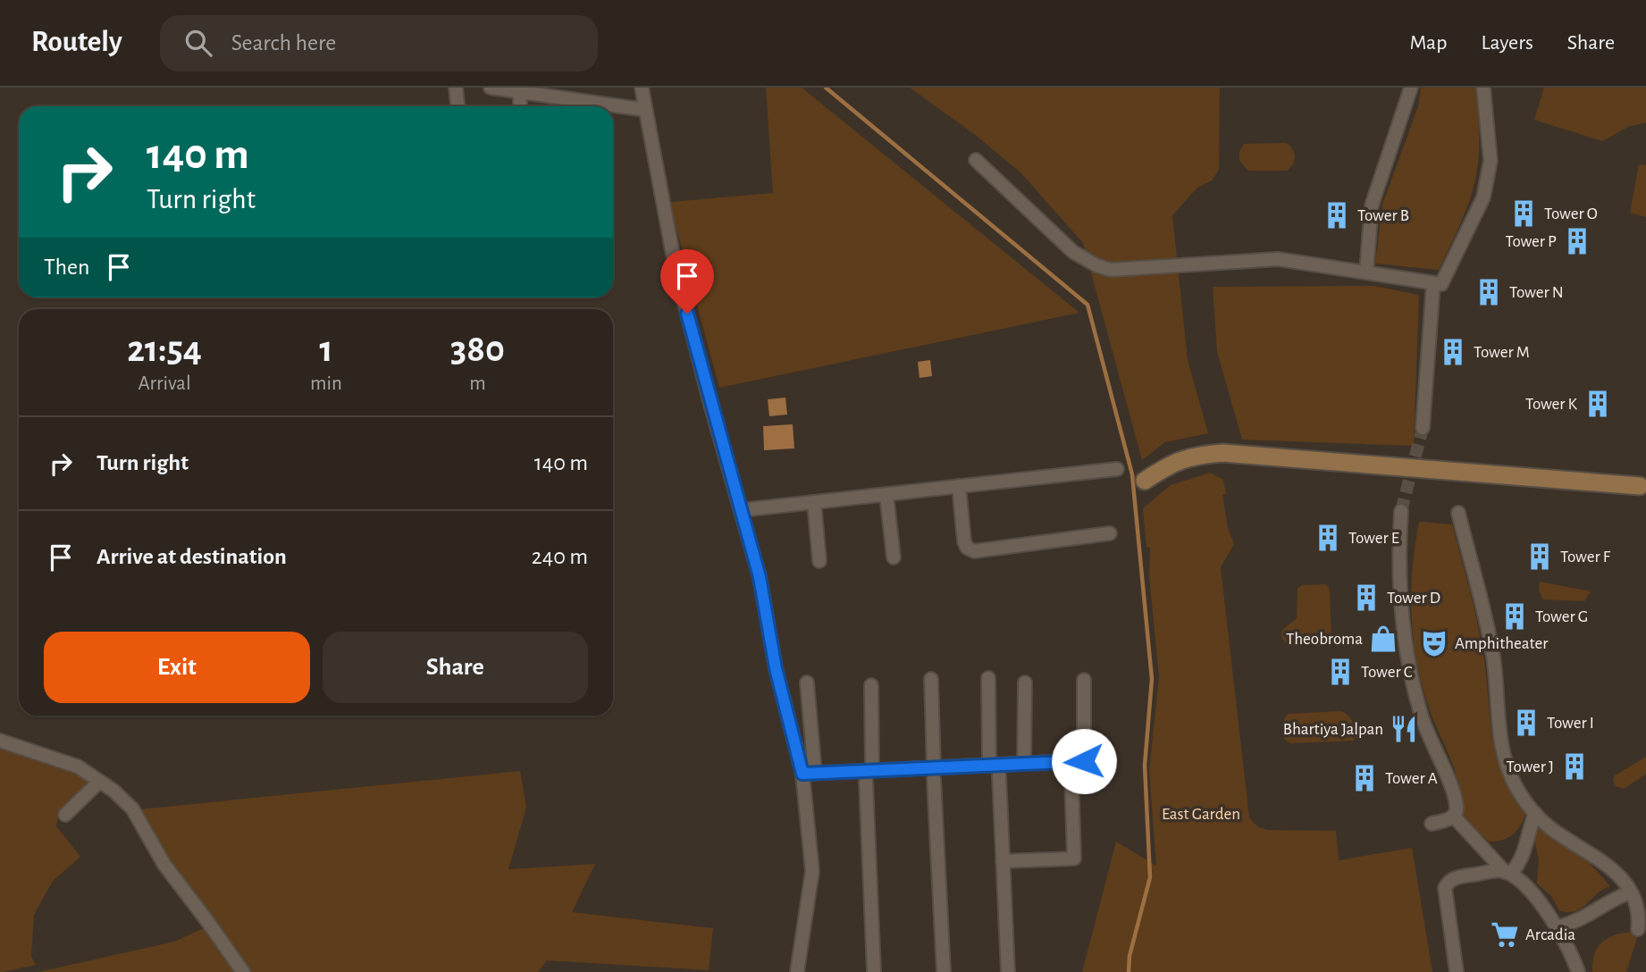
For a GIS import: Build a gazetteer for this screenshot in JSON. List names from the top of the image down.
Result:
{
  "parks": ["East Garden"],
  "places": {
    "building": [
      "Tower O",
      "Tower B",
      "Tower P",
      "Tower N",
      "Tower M",
      "Tower K",
      "Tower E",
      "Tower F",
      "Tower D",
      "Tower G",
      "Tower C",
      "Tower I",
      "Tower J",
      "Tower A"
    ],
    "shop": ["Theobroma"],
    "theatre": ["Amphitheater"],
    "restaurant": ["Bhartiya Jalpan"],
    "supermarket": ["Arcadia"]
  },
  "page": {
    "header": "Routely",
    "search": "Search here",
    "nav": ["Map", "Layers", "Share"],
    "turn": ["140 m", "Turn right"],
    "then": "Then",
    "eta": [
      "21:54",
      "Arrival",
      "1",
      "min",
      "380",
      "m"
    ],
    "list": [
      {
        "name": "Turn right",
        "value": "140 m"
      },
      {
        "name": "Arrive at destination",
        "value": "240 m"
      }
    ],
    "buttons": ["Exit", "Share"]
  }
}
